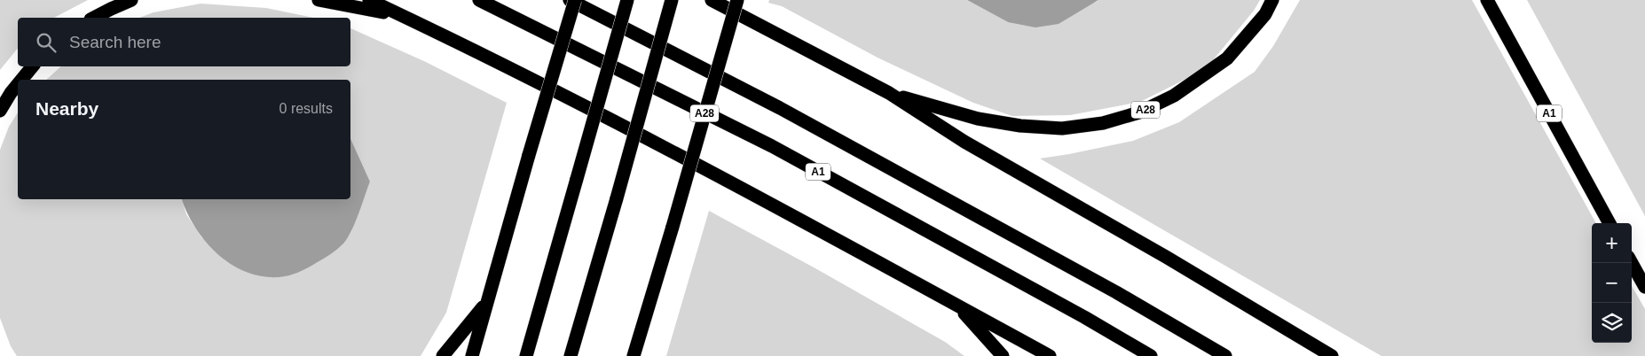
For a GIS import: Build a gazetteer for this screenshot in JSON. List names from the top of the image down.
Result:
{
  "streets": {
    "highway": ["A28", "A1"]
  },
  "page": {
    "search": "Search here",
    "heading": ["Nearby", "0 results"],
    "map_buttons": ["+", "−"]
  }
}
